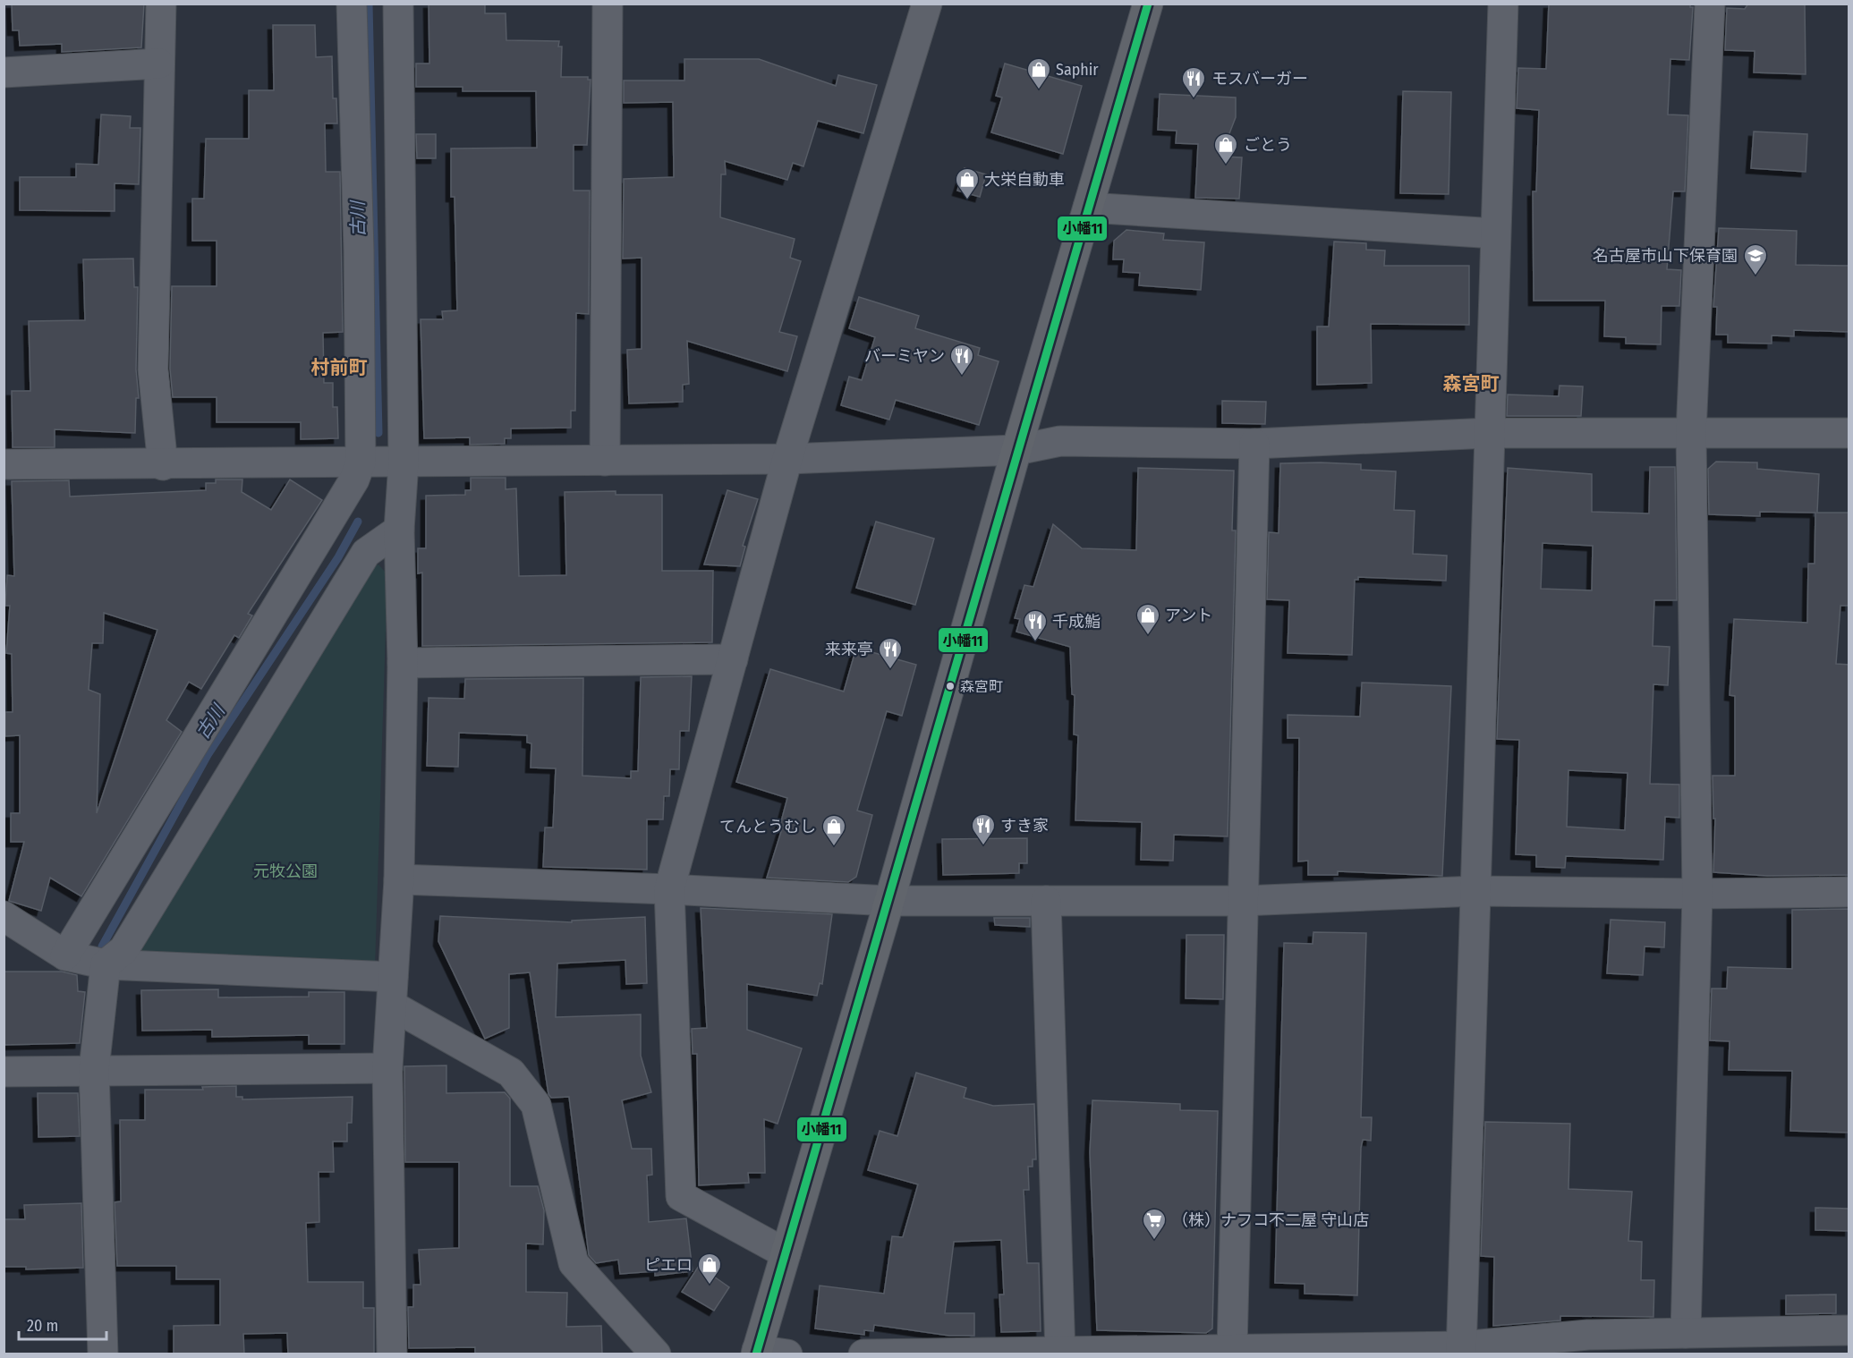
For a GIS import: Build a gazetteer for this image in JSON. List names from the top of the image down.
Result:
{
  "districts": ["村前町", "森宮町"],
  "water": ["古川"],
  "parks": ["元牧公園"],
  "places": {
    "shop": [
      "Saphir",
      "ごとう",
      "大栄自動車",
      "アント",
      "てんとうむし",
      "ピエロ"
    ],
    "restaurant": [
      "モスバーガー",
      "バーミヤン",
      "千成鮨",
      "来来亭",
      "すき家"
    ],
    "school or university": ["名古屋市山下保育園"],
    "other": ["森宮町"],
    "supermarket": ["（株）ナフコ不二屋 守山店"]
  },
  "lines": ["transit line 小幡11"],
  "scale_bar": "20 m"
}
